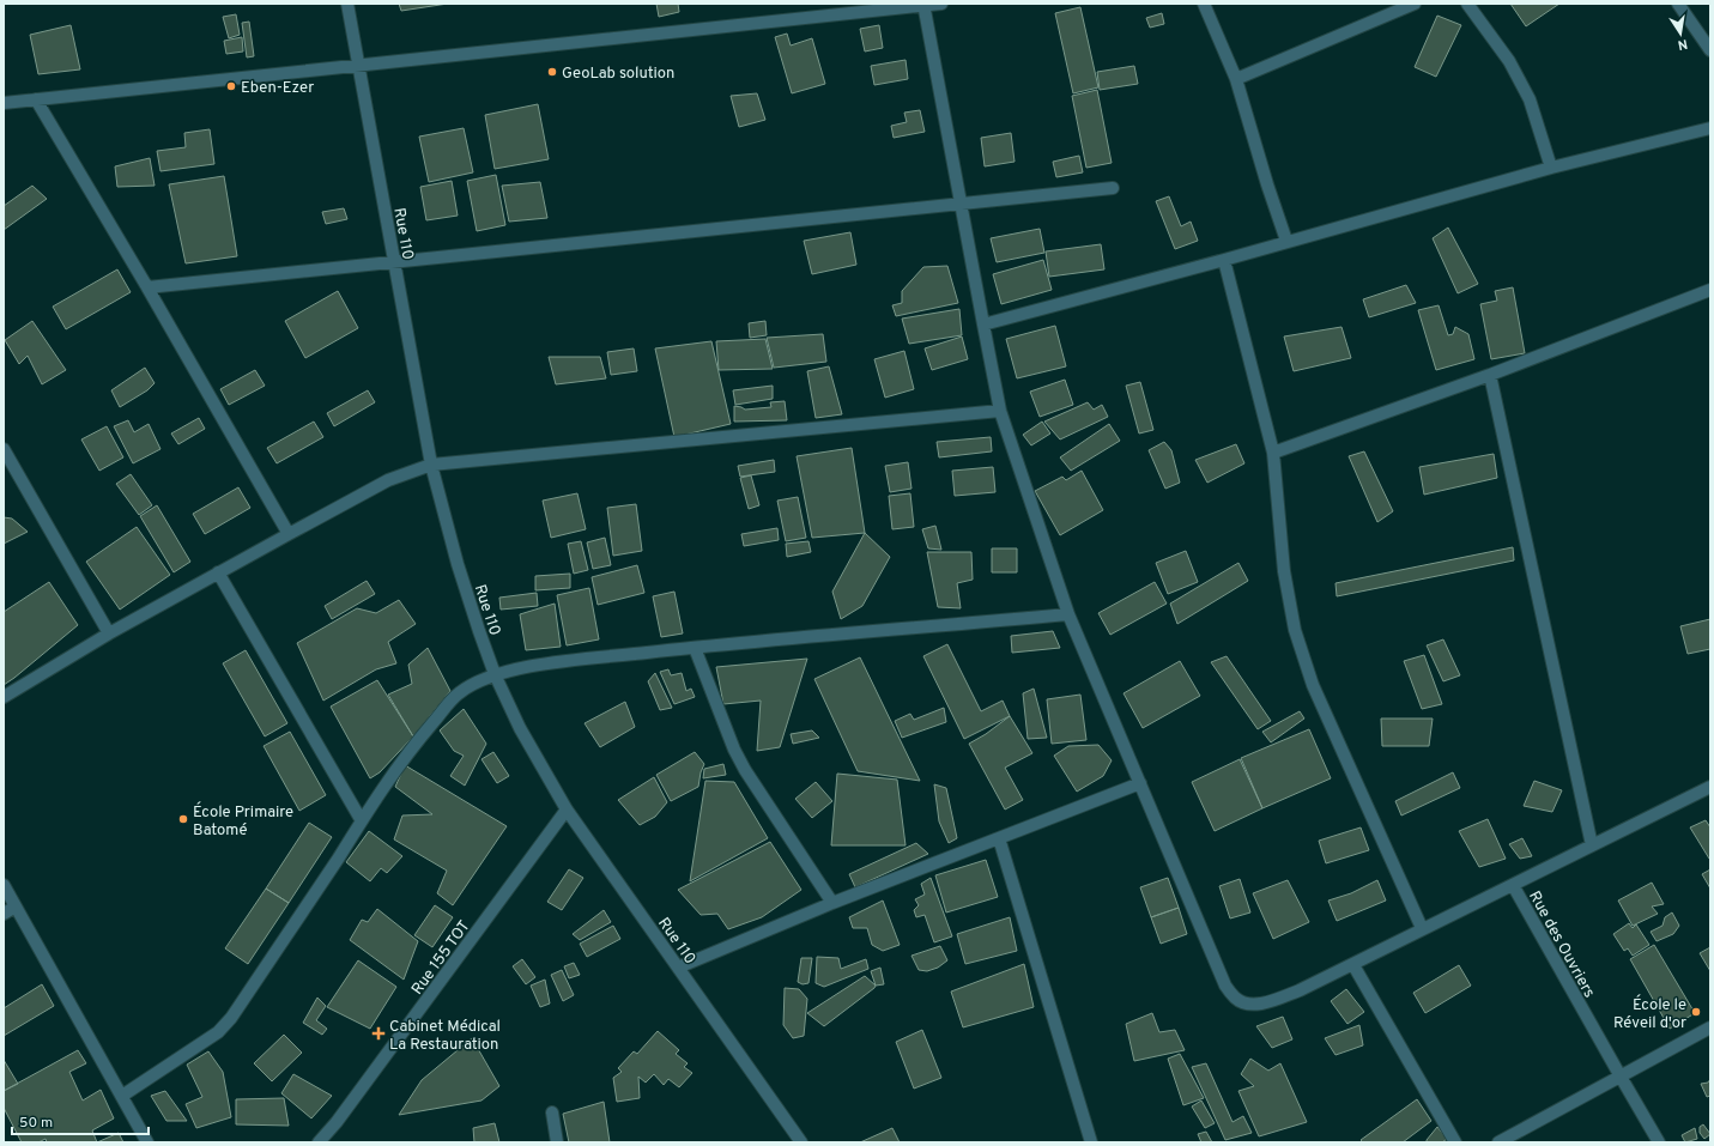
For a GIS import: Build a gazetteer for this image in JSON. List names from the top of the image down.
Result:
{
  "streets": {
    "street": ["Rue 110", "Rue des Ouvriers", "Rue 155 TOT"]
  },
  "crossings": [
    ["Rue 110", "Rue 155 TOT"]
  ],
  "places": {
    "other": [
      "GeoLab solution",
      "Eben-Ezer",
      "École Primaire Batomé",
      "École le Réveil d'or"
    ],
    "health": ["Cabinet Médical La Restauration"]
  },
  "scale_bar": "50 m",
  "north": "bottom"
}
